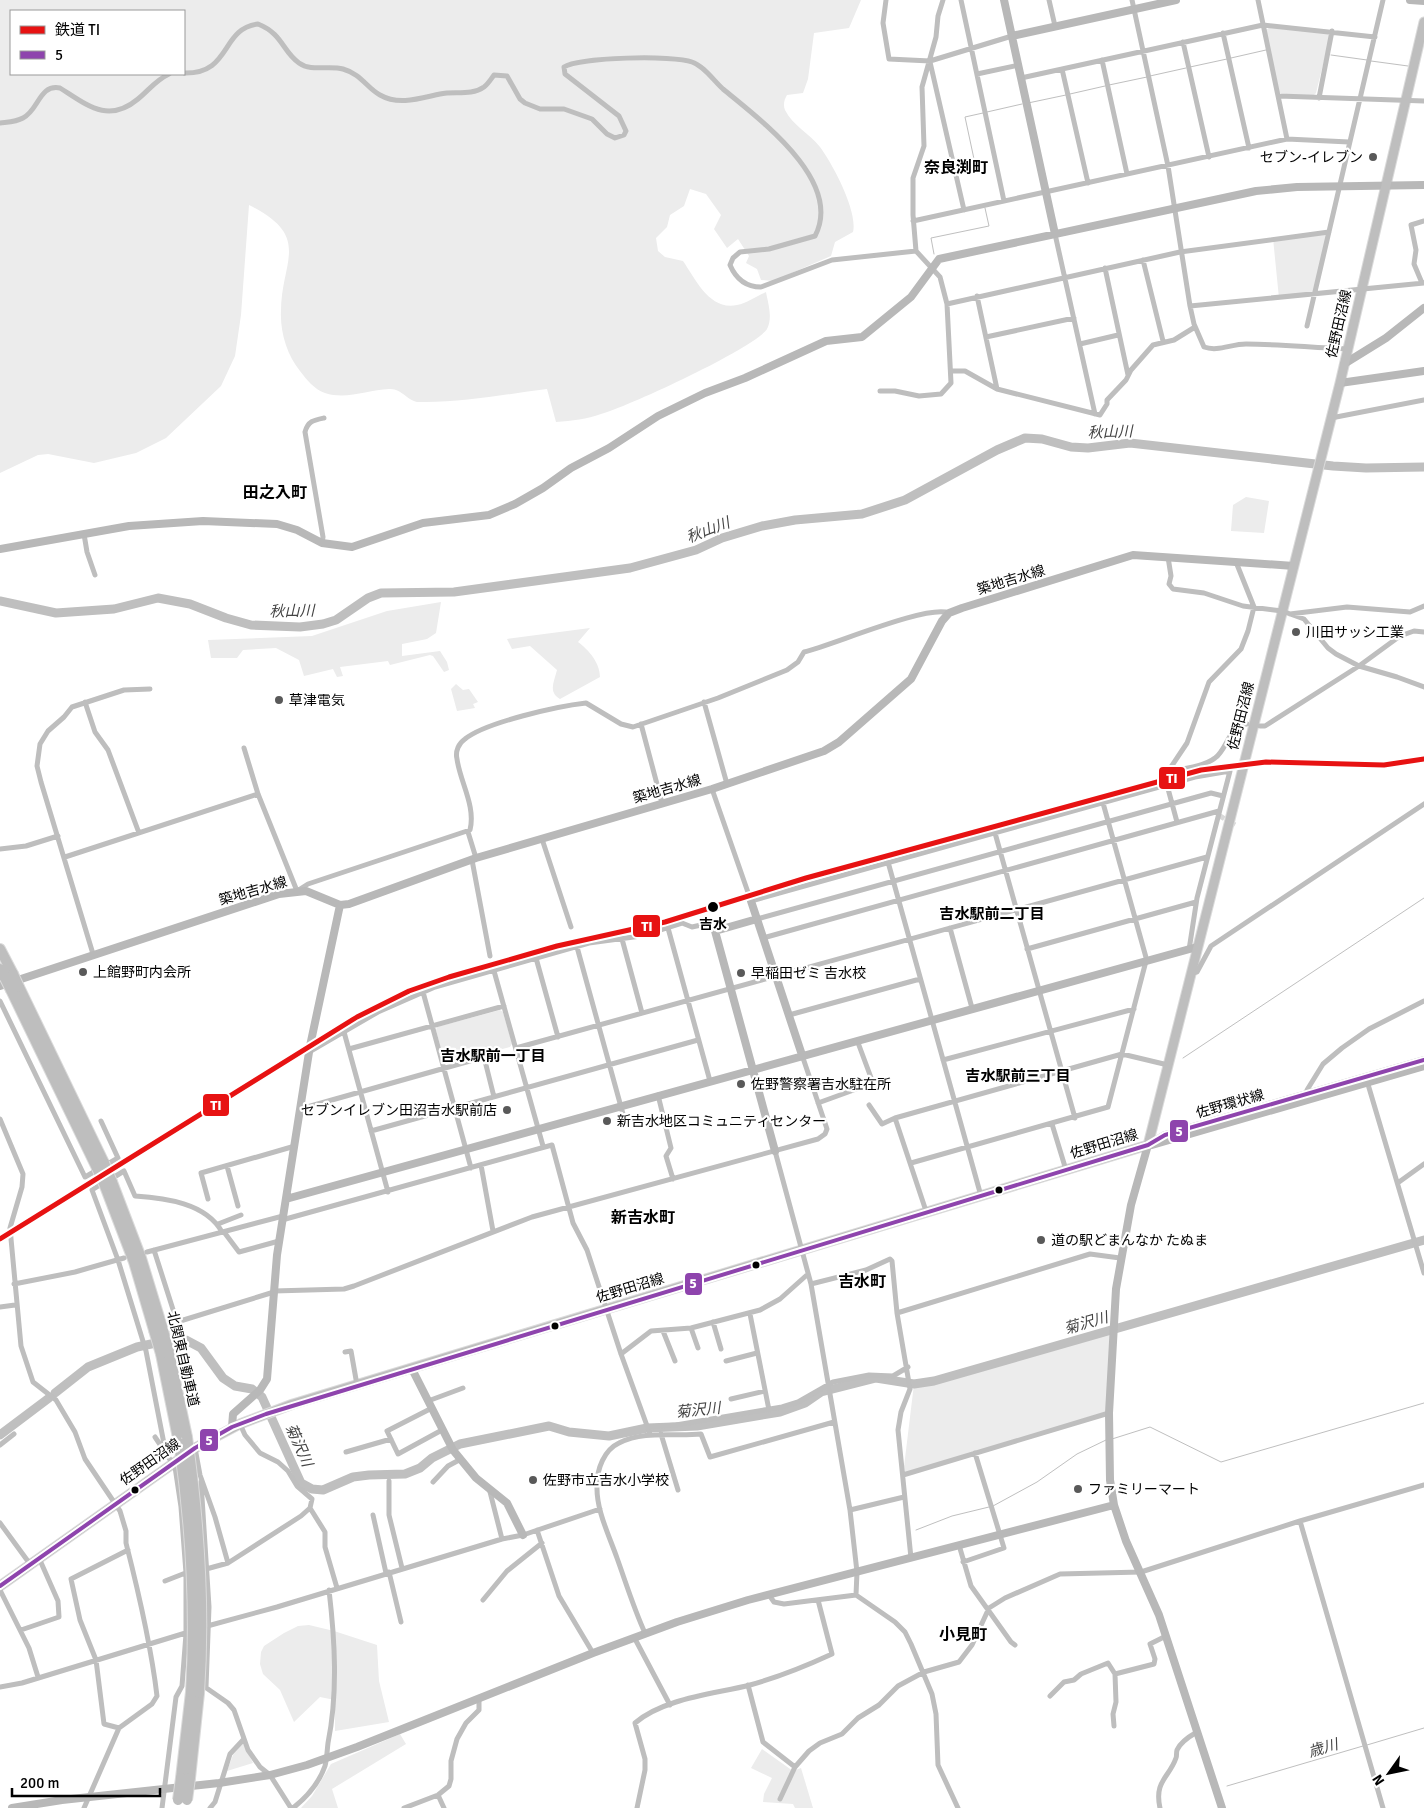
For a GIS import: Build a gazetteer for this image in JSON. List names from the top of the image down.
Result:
{
  "streets": {
    "highway": ["北関東自動車道"],
    "main road": ["佐野田沼線"],
    "street": ["築地吉水線", "佐野環状線"]
  },
  "crossings": [
    ["佐野田沼線", "築地吉水線"],
    ["佐野田沼線", "佐野環状線"],
    ["築地吉水線", "北関東自動車道"]
  ],
  "districts": [
    "奈良渕町",
    "田之入町",
    "吉水駅前二丁目",
    "吉水駅前一丁目",
    "吉水駅前三丁目",
    "新吉水町",
    "吉水町",
    "小見町"
  ],
  "water": ["秋山川", "菊沢川", "歳川"],
  "places": [
    "セブン-イレブン",
    "川田サッシ工業",
    "草津電気",
    "吉水",
    "上館野町内会所",
    "早稲田ゼミ 吉水校",
    "佐野警察署吉水駐在所",
    "セブンイレブン田沼吉水駅前店",
    "新吉水地区コミュニティセンター",
    "道の駅どまんなか たぬま",
    "佐野市立吉水小学校",
    "ファミリーマート"
  ],
  "lines": ["rail line TI", "transit line 5"],
  "legend": ["鉄道 TI", "5"],
  "scale_bar": "200 m",
  "north": "bottom left"
}
